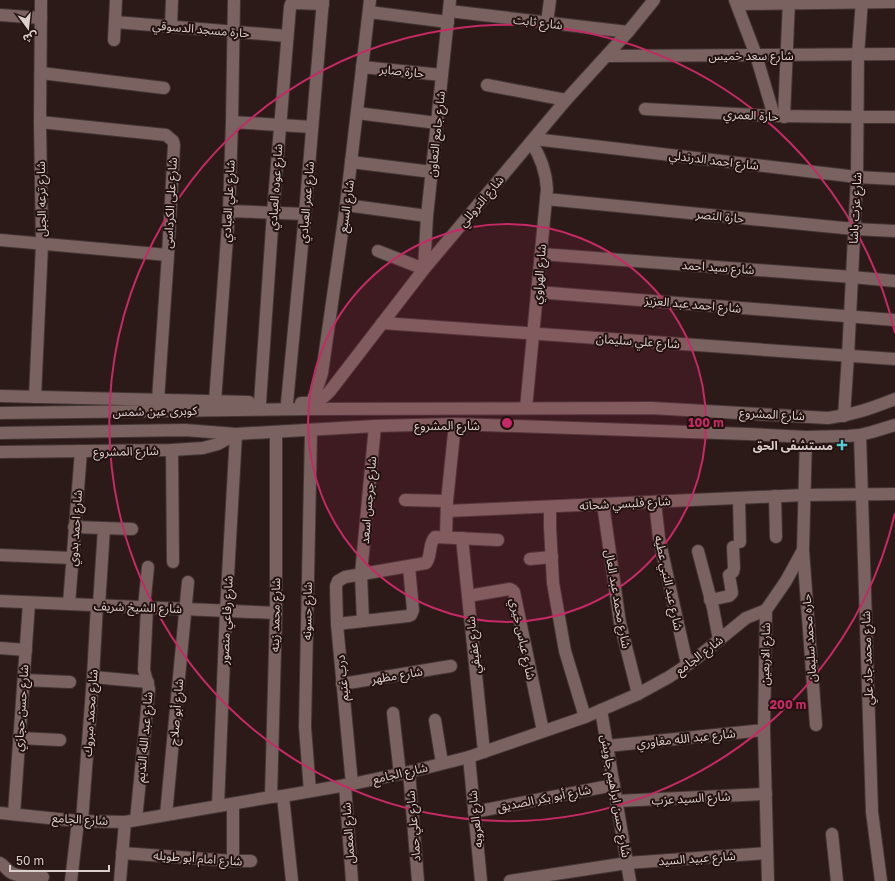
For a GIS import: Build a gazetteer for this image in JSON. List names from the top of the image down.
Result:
{
  "streets": {
    "street": [
      "شارع ثابت",
      "حارة مسجد الدسوقي",
      "شارع سعد خميس",
      "حارة صابر",
      "حارة العمري",
      "شارع جامع التعاون",
      "شارع احمد الدرندلي",
      "شارع عوده العبادي",
      "شارع ترعه الجبل",
      "شارع علي العبادي",
      "شارع التروللي",
      "شارع عمر العبادي",
      "شارع على الكرداسى",
      "شارع السبع",
      "شارع عزت باشا",
      "حارة النصر",
      "شارع سيد احمد",
      "شارع الهراوي",
      "شارع احمد عبد العزيز",
      "شارع علي سليمان",
      "كوبرى عين شمس",
      "شارع المشروع",
      "شارع جرجس اسعد",
      "شارع فلبسي شحاته",
      "شارع احمد بدوي",
      "شارع عبد النبي عطيه",
      "شارع محمد عبد العال",
      "شارع الشيخ شريف",
      "شارع حسونه",
      "شارع محمد زينه",
      "شارع رفاعي منصور",
      "حاره محمد سليمان",
      "شارع عباس خيري",
      "شارع عفيفي",
      "شارع الاربعين",
      "شارع الجامع",
      "شارع محمد جاد علي",
      "شارع مظهر",
      "درب غنيم",
      "شارع حسن حجازي",
      "شارع أبو صلاح",
      "شارع محمد مبروك",
      "شارع عبد الله النديم",
      "شارع عبد الله مغاوري",
      "شارع حسن ابراهيم جاويش",
      "شارع أبو بكر الصديق",
      "شارع السيد عزب",
      "شارع العروبه",
      "شارع علي حماد",
      "شارع المعمل",
      "شارع امام أبو طويله",
      "شارع عبيد السيد"
    ]
  },
  "crossings": [
    ["شارع ثابت", "شارع جامع التعاون"],
    ["شارع ثابت", "شارع التروللي"],
    ["شارع ثابت", "شارع السبع"],
    ["حارة مسجد الدسوقي", "شارع عوده العبادي"],
    ["حارة مسجد الدسوقي", "شارع علي العبادي"],
    ["شارع سعد خميس", "شارع التروللي"],
    ["شارع سعد خميس", "شارع عزت باشا"],
    ["حارة صابر", "شارع جامع التعاون"],
    ["حارة صابر", "شارع السبع"],
    ["حارة العمري", "شارع عزت باشا"],
    ["شارع جامع التعاون", "شارع التروللي"],
    ["شارع احمد الدرندلي", "شارع التروللي"],
    ["شارع احمد الدرندلي", "شارع عزت باشا"],
    ["شارع احمد الدرندلي", "شارع الهراوي"],
    ["شارع عوده العبادي", "شارع عمر العبادي"],
    ["شارع عوده العبادي", "شارع المشروع"],
    ["شارع ترعه الجبل", "شارع على الكرداسى"],
    ["شارع ترعه الجبل", "شارع المشروع"],
    ["شارع علي العبادي", "كوبرى عين شمس"],
    ["شارع علي العبادي", "شارع المشروع"],
    ["شارع التروللي", "شارع السبع"],
    ["شارع التروللي", "شارع الهراوي"],
    ["شارع التروللي", "شارع علي سليمان"],
    ["شارع التروللي", "كوبرى عين شمس"],
    ["شارع التروللي", "شارع المشروع"],
    ["شارع عمر العبادي", "شارع المشروع"],
    ["شارع على الكرداسى", "شارع المشروع"],
    ["شارع السبع", "كوبرى عين شمس"],
    ["شارع السبع", "شارع المشروع"],
    ["شارع عزت باشا", "حارة النصر"],
    ["شارع عزت باشا", "شارع سيد احمد"],
    ["شارع عزت باشا", "شارع احمد عبد العزيز"],
    ["شارع عزت باشا", "شارع علي سليمان"],
    ["شارع عزت باشا", "شارع المشروع"],
    ["حارة النصر", "شارع الهراوي"],
    ["شارع سيد احمد", "شارع الهراوي"],
    ["شارع الهراوي", "شارع احمد عبد العزيز"],
    ["شارع الهراوي", "شارع علي سليمان"],
    ["شارع الهراوي", "شارع المشروع"],
    ["كوبرى عين شمس", "شارع المشروع"],
    ["كوبرى عين شمس", "شارع رفاعي منصور"],
    ["شارع المشروع", "شارع جرجس اسعد"],
    ["شارع المشروع", "شارع احمد بدوي"],
    ["شارع المشروع", "شارع حسونه"],
    ["شارع المشروع", "شارع محمد زينه"],
    ["شارع المشروع", "شارع رفاعي منصور"],
    ["شارع المشروع", "شارع الاربعين"],
    ["شارع المشروع", "شارع محمد جاد علي"],
    ["شارع جرجس اسعد", "درب غنيم"],
    ["شارع فلبسي شحاته", "شارع عبد النبي عطيه"],
    ["شارع فلبسي شحاته", "شارع محمد عبد العال"],
    ["شارع فلبسي شحاته", "شارع الاربعين"],
    ["شارع فلبسي شحاته", "شارع محمد جاد علي"],
    ["شارع احمد بدوي", "شارع الشيخ شريف"],
    ["شارع عبد النبي عطيه", "شارع الجامع"],
    ["شارع محمد عبد العال", "شارع الجامع"],
    ["شارع الشيخ شريف", "شارع محمد زينه"],
    ["شارع الشيخ شريف", "شارع رفاعي منصور"],
    ["شارع الشيخ شريف", "شارع حسن حجازي"],
    ["شارع الشيخ شريف", "شارع أبو صلاح"],
    ["شارع الشيخ شريف", "شارع محمد مبروك"],
    ["شارع الشيخ شريف", "شارع عبد الله النديم"],
    ["شارع حسونه", "شارع الجامع"],
    ["شارع محمد زينه", "شارع الجامع"],
    ["شارع رفاعي منصور", "شارع الجامع"],
    ["حاره محمد سليمان", "شارع الاربعين"],
    ["شارع عباس خيري", "شارع عفيفي"],
    ["شارع عباس خيري", "شارع الجامع"],
    ["شارع عفيفي", "شارع الجامع"],
    ["شارع الاربعين", "شارع الجامع"],
    ["شارع الاربعين", "شارع عبد الله مغاوري"],
    ["شارع الاربعين", "شارع السيد عزب"],
    ["شارع الاربعين", "شارع عبيد السيد"],
    ["شارع الجامع", "درب غنيم"],
    ["شارع الجامع", "شارع حسن حجازي"],
    ["شارع الجامع", "شارع أبو صلاح"],
    ["شارع الجامع", "شارع محمد مبروك"],
    ["شارع الجامع", "شارع عبد الله النديم"],
    ["شارع الجامع", "شارع حسن ابراهيم جاويش"],
    ["شارع الجامع", "شارع العروبه"],
    ["شارع الجامع", "شارع علي حماد"],
    ["شارع الجامع", "شارع المعمل"],
    ["شارع مظهر", "درب غنيم"],
    ["درب غنيم", "شارع المعمل"],
    ["شارع عبد الله النديم", "شارع امام أبو طويله"],
    ["شارع عبد الله مغاوري", "شارع حسن ابراهيم جاويش"],
    ["شارع حسن ابراهيم جاويش", "شارع أبو بكر الصديق"],
    ["شارع حسن ابراهيم جاويش", "شارع السيد عزب"],
    ["شارع حسن ابراهيم جاويش", "شارع عبيد السيد"],
    ["شارع أبو بكر الصديق", "شارع العروبه"]
  ],
  "places": {
    "health": ["مستشفى الحق"]
  },
  "scale_bar": "50 m",
  "north": "bottom",
  "rings": ["100 m", "200 m"]
}
